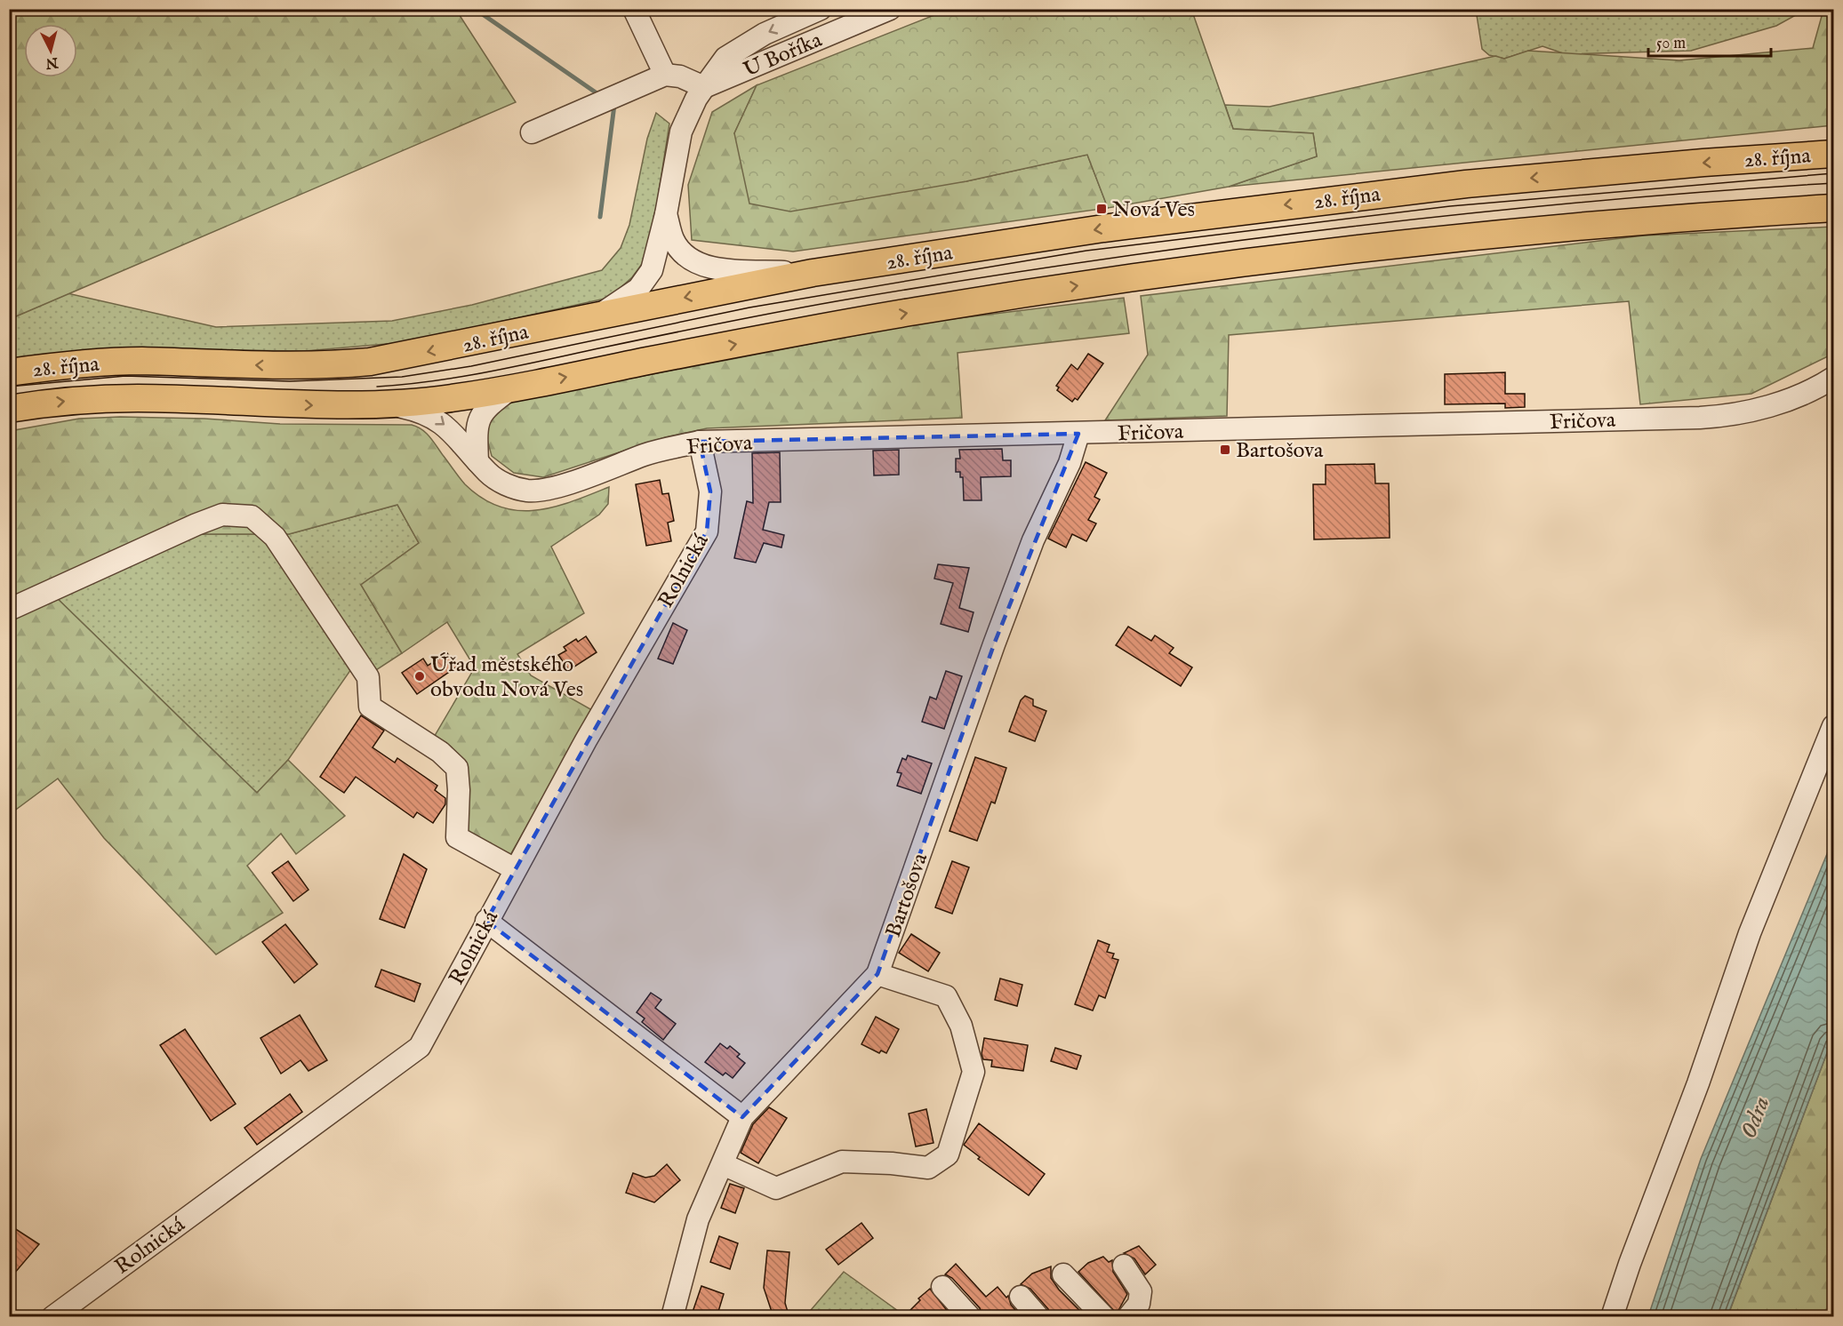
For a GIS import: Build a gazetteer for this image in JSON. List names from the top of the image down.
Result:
{
  "streets": {
    "main road": ["28. října"],
    "street": [
      "U Boříka",
      "Fričova",
      "Rolnická",
      "Bartošova"
    ]
  },
  "crossings": [
    ["U Boříka", "28. října"],
    ["28. října", "Fričova"],
    ["Fričova", "Rolnická"],
    ["Fričova", "Bartošova"]
  ],
  "water": ["Odra"],
  "places": {
    "transit": ["Nová Ves", "Bartošova"],
    "other": ["Úřad městského obvodu Nová Ves"]
  },
  "scale_bar": "50 m",
  "north": "bottom"
}
